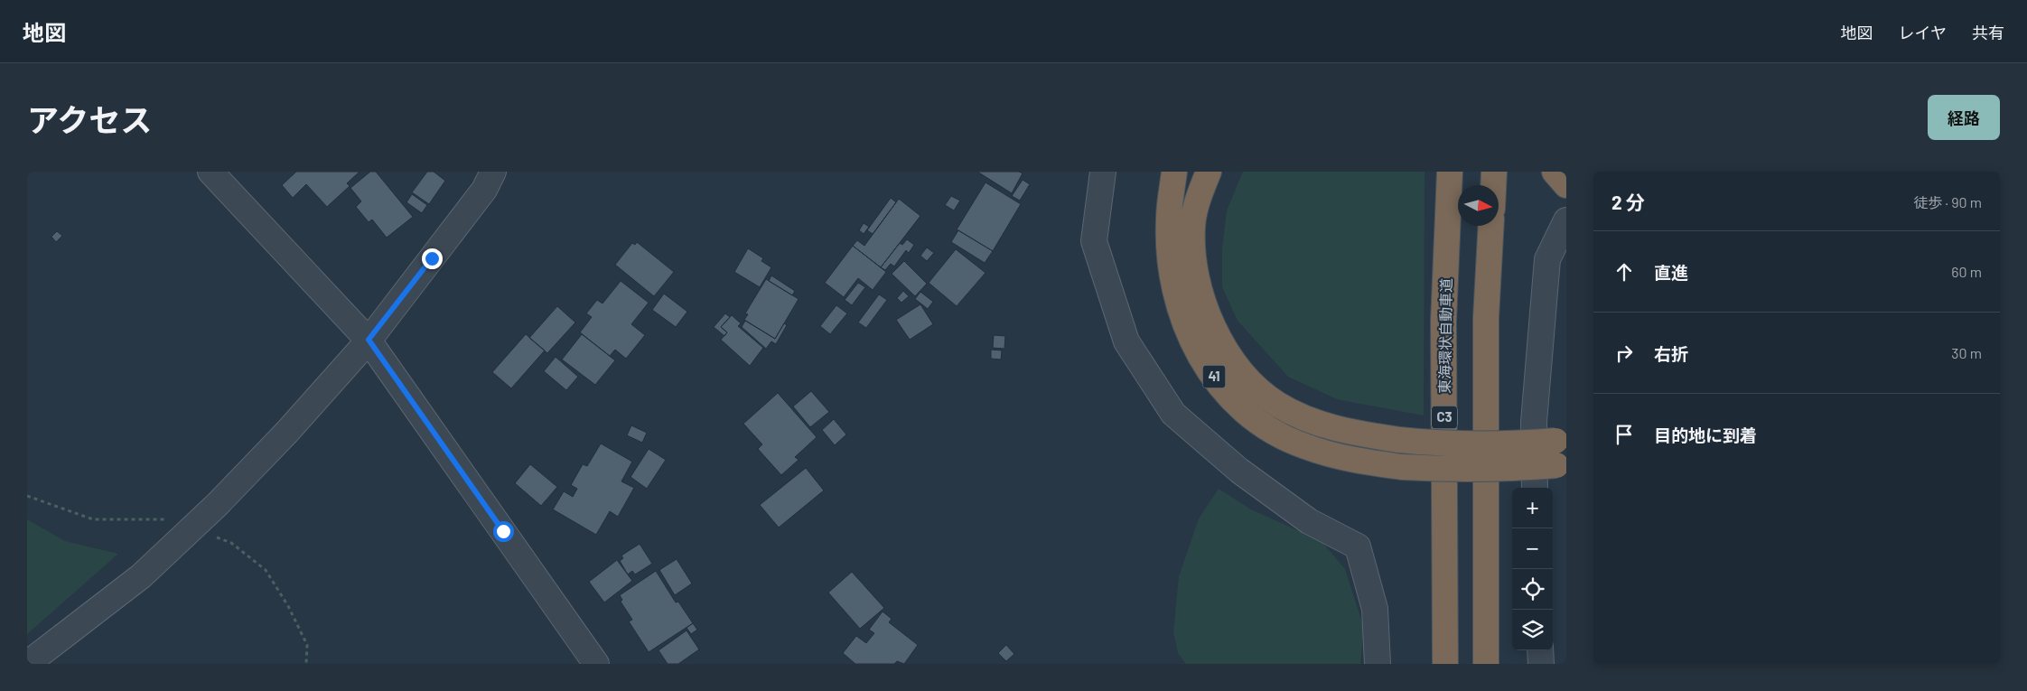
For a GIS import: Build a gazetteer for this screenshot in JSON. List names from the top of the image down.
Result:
{
  "streets": {
    "highway": ["東海環状自動車道", "41", "C3"]
  },
  "north": "right",
  "page": {
    "header": "地図",
    "nav": ["地図", "レイヤ", "共有"],
    "title": "アクセス",
    "buttons": "経路",
    "heading": ["2 分", "徒歩 · 90 m"],
    "list": [
      ["直進", "60 m"],
      ["右折", "30 m"],
      "目的地に到着"
    ],
    "map_buttons": ["+", "−"]
  }
}
